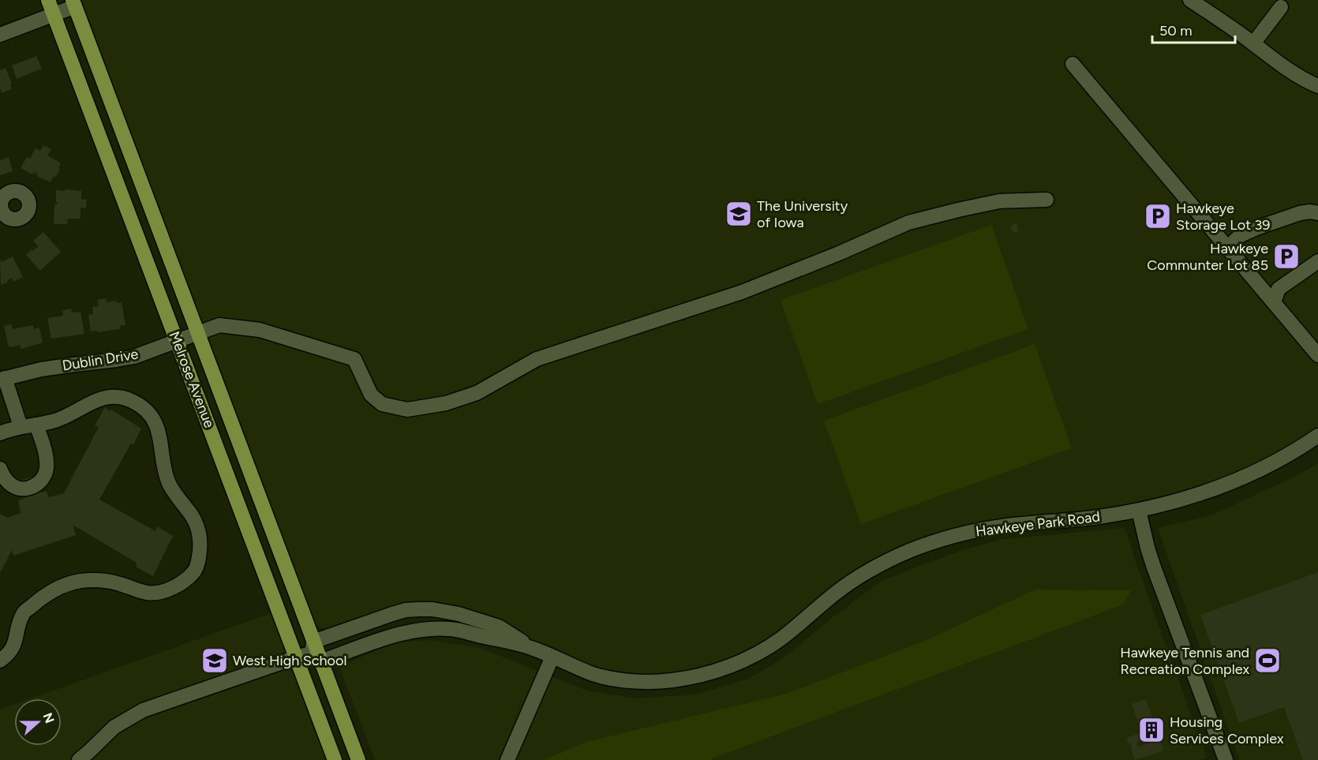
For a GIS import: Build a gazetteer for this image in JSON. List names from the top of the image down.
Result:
{
  "streets": {
    "main road": ["Melrose Avenue"],
    "street": ["Dublin Drive", "Hawkeye Park Road"]
  },
  "crossings": [
    ["Dublin Drive", "Melrose Avenue"],
    ["Melrose Avenue", "Hawkeye Park Road"]
  ],
  "places": {
    "school or university": ["The University of Iowa", "West High School"],
    "parking": ["Hawkeye Storage Lot 39", "Hawkeye Communter Lot 85"],
    "sports": ["Hawkeye Tennis and Recreation Complex"],
    "building": ["Housing Services Complex"]
  },
  "scale_bar": "50 m",
  "north": "right"
}
